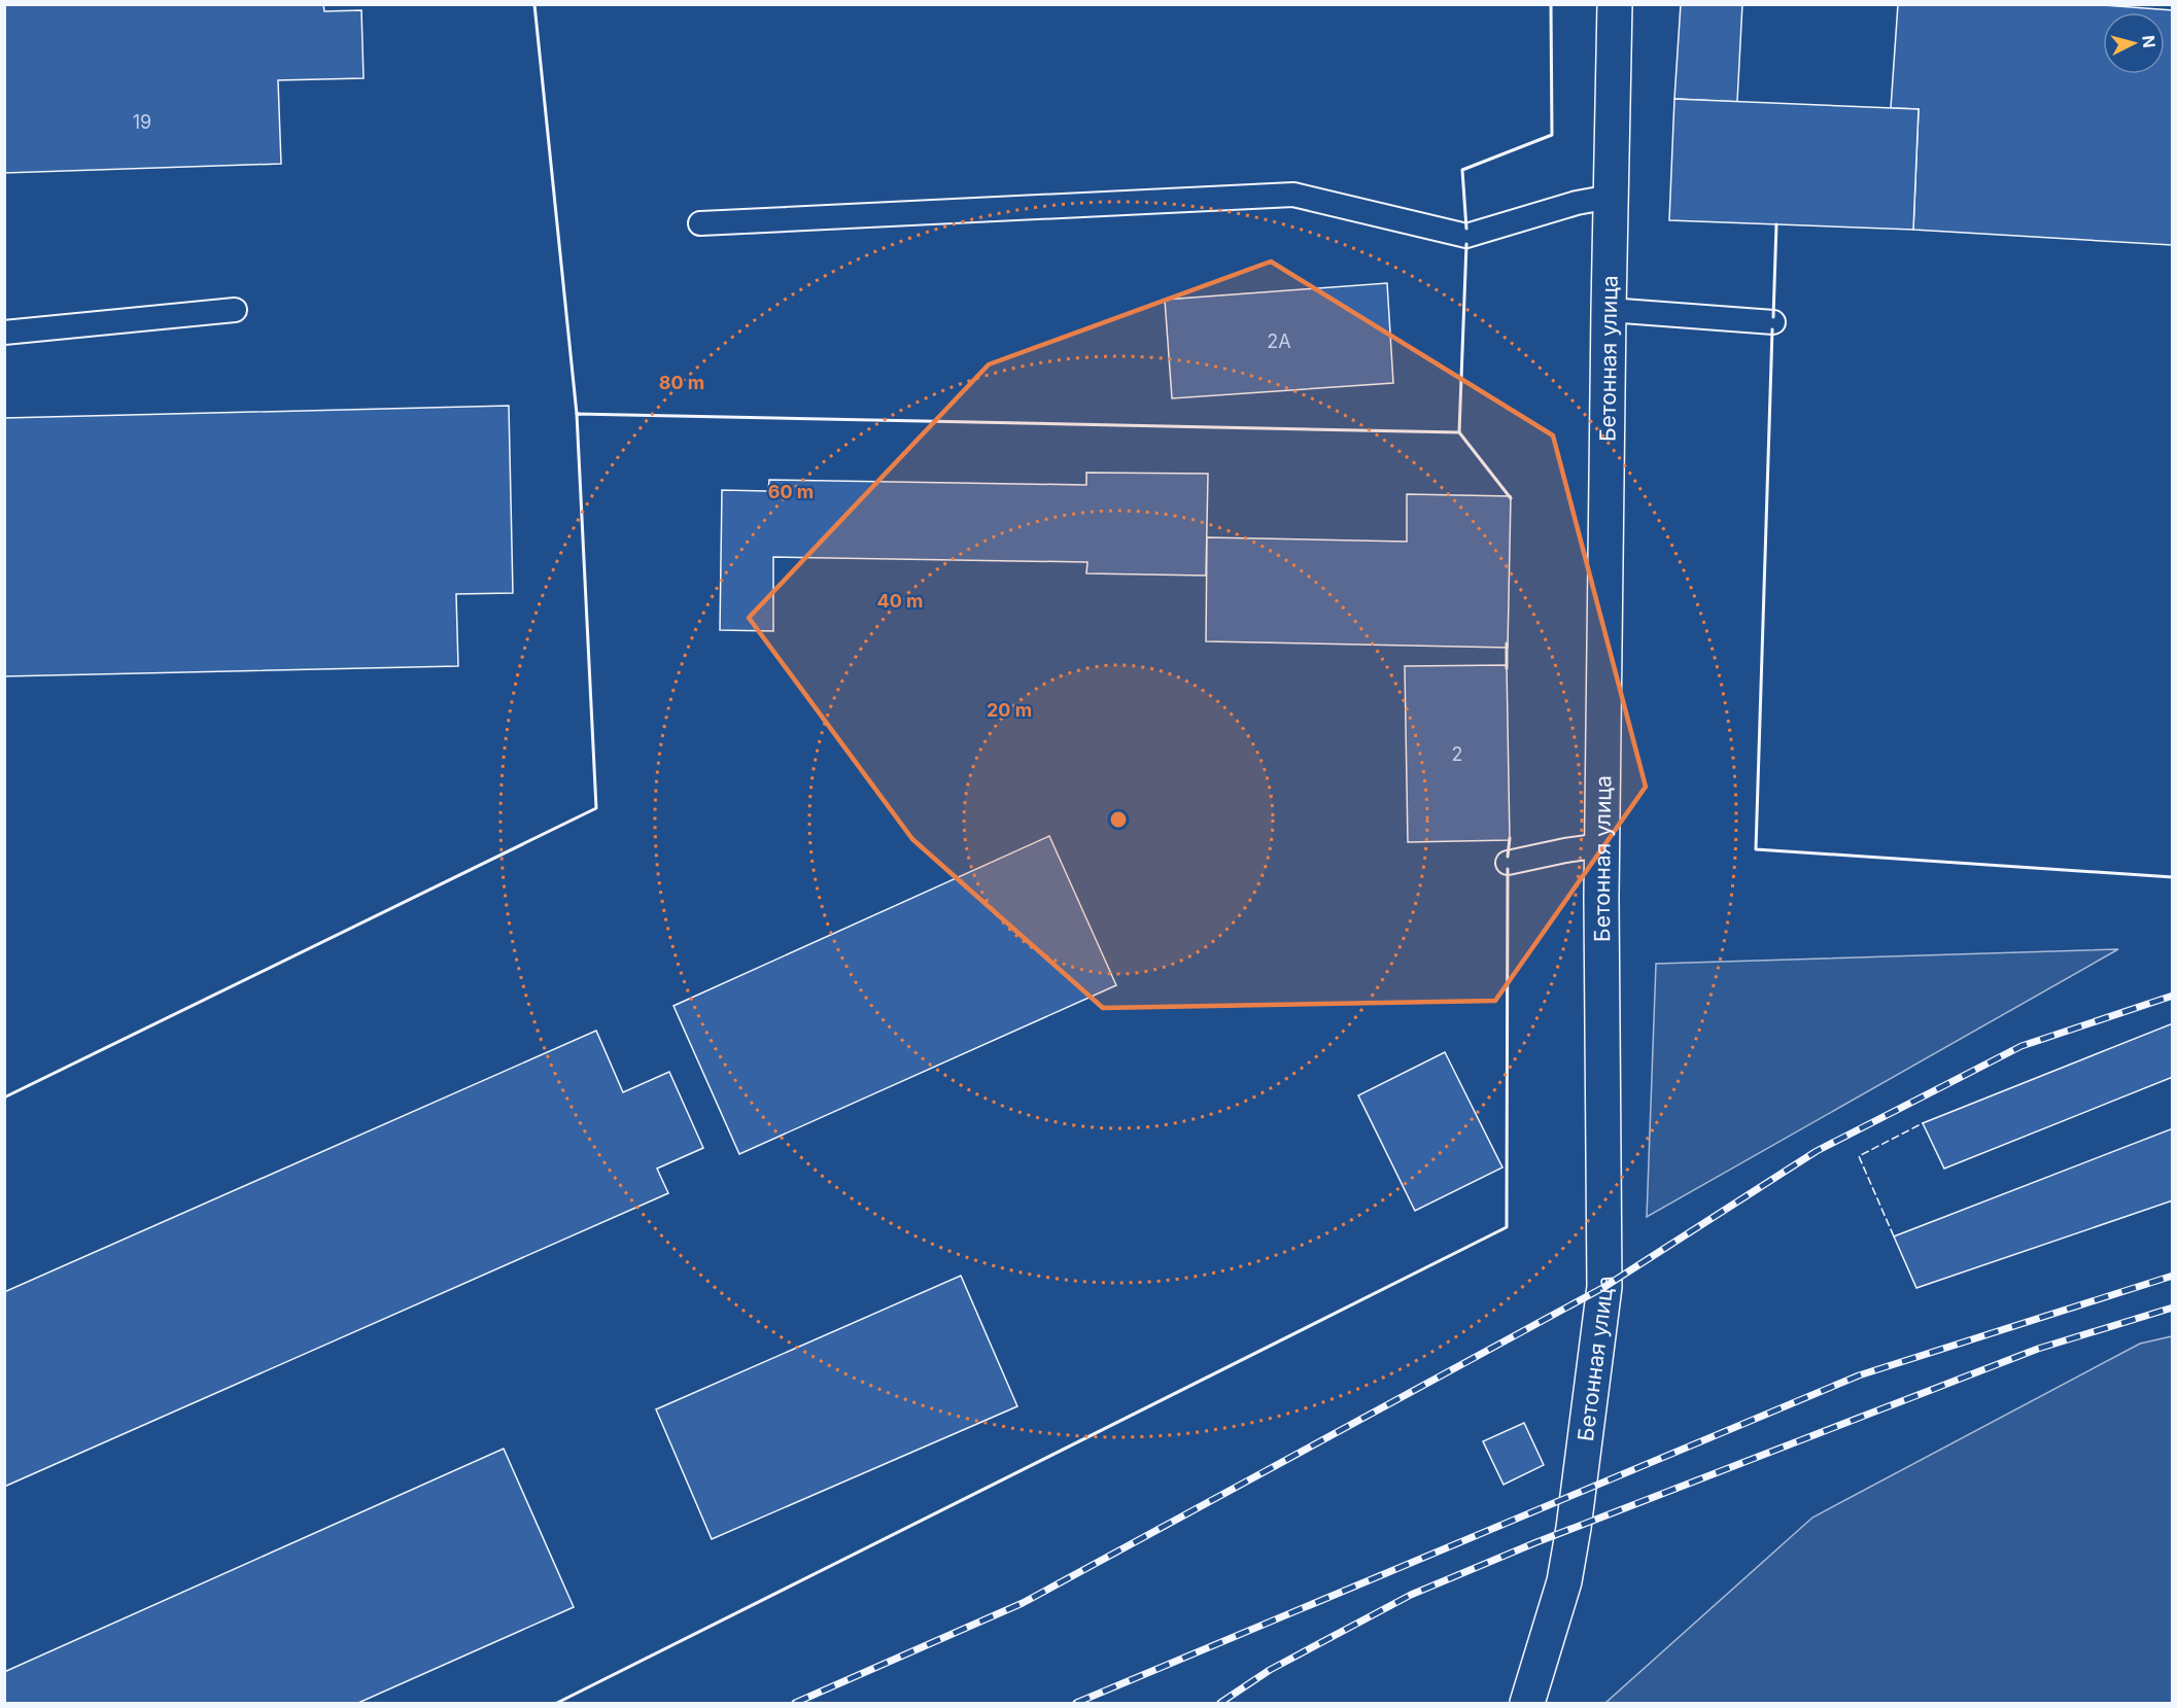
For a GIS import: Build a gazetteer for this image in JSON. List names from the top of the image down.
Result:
{
  "streets": {
    "street": ["Бетонная улица"]
  },
  "house_numbers": ["19", "2А", "2"],
  "north": "right",
  "rings": [
    "80 m",
    "60 m",
    "40 m",
    "20 m"
  ]
}
